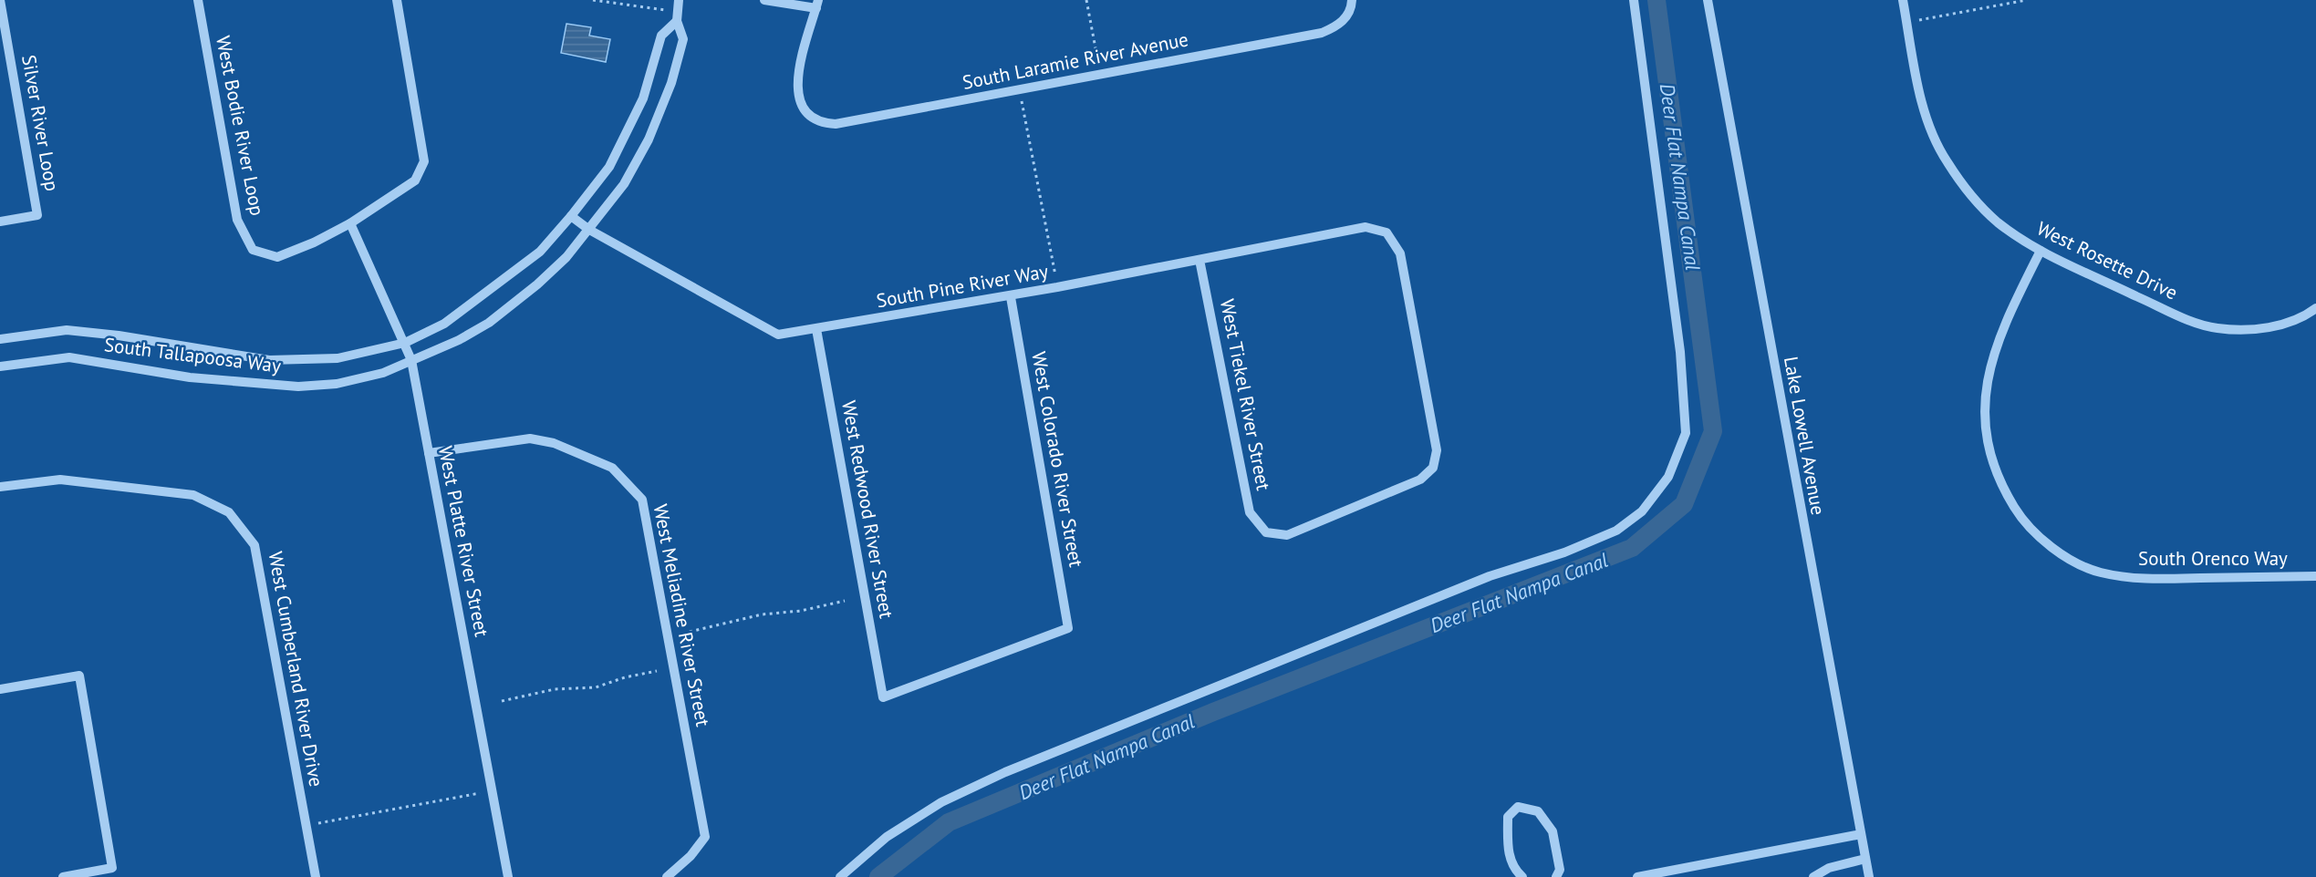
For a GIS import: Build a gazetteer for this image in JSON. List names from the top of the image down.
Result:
{
  "streets": {
    "street": [
      "South Laramie River Avenue",
      "Silver River Loop",
      "West Bodie River Loop",
      "West Rosette Drive",
      "South Pine River Way",
      "South Tallapoosa Way",
      "West Tiekel River Street",
      "Lake Lowell Avenue",
      "West Colorado River Street",
      "West Redwood River Street",
      "West Platte River Street",
      "South Orenco Way",
      "West Meliadine River Street",
      "West Cumberland River Drive"
    ]
  },
  "crossings": [
    ["West Bodie River Loop", "West Platte River Street"],
    ["West Rosette Drive", "South Orenco Way"],
    ["South Pine River Way", "South Tallapoosa Way"],
    ["South Pine River Way", "West Tiekel River Street"],
    ["South Pine River Way", "West Colorado River Street"],
    ["South Pine River Way", "West Redwood River Street"],
    ["South Tallapoosa Way", "West Platte River Street"],
    ["West Colorado River Street", "West Redwood River Street"],
    ["West Platte River Street", "West Meliadine River Street"]
  ],
  "water": ["Deer Flat Nampa Canal"]
}
